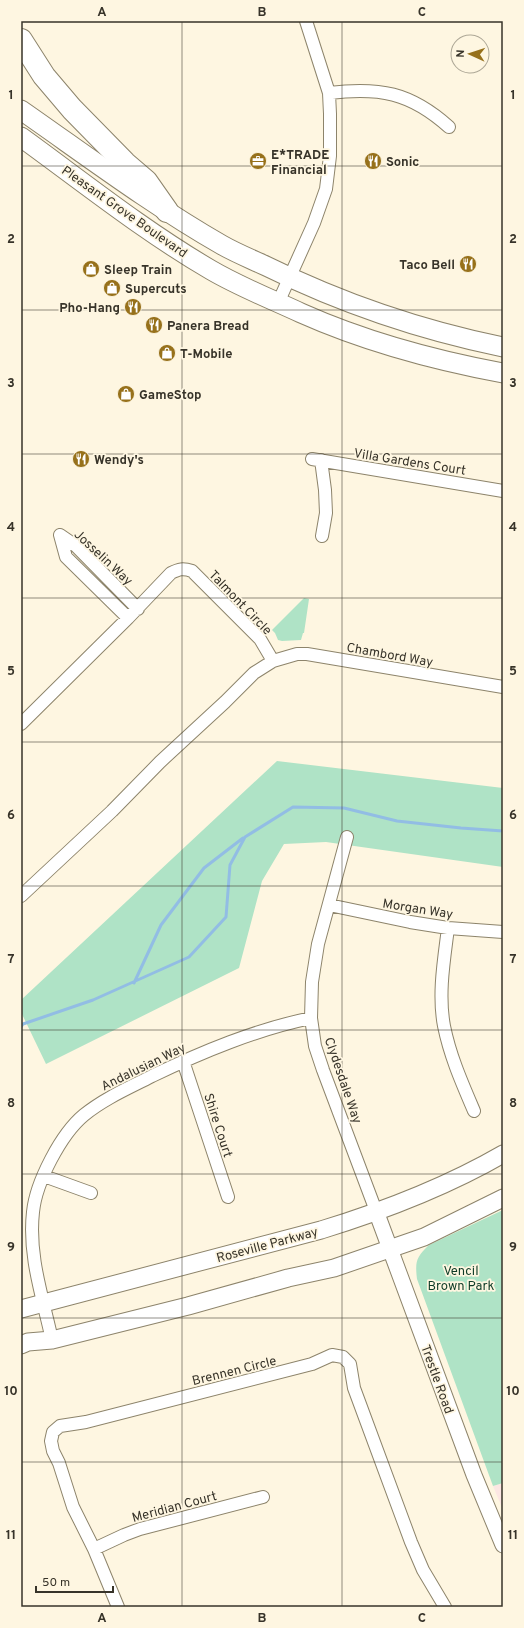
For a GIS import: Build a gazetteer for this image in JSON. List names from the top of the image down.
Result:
{
  "streets": {
    "main road": ["Pleasant Grove Boulevard", "Roseville Parkway"],
    "street": [
      "Villa Gardens Court",
      "Josselin Way",
      "Talmont Circle",
      "Chambord Way",
      "Morgan Way",
      "Andalusian Way",
      "Clydesdale Way",
      "Shire Court",
      "Brennen Circle",
      "Trestle Road",
      "Meridian Court"
    ]
  },
  "crossings": [
    ["Josselin Way", "Talmont Circle"],
    ["Talmont Circle", "Chambord Way"],
    ["Morgan Way", "Clydesdale Way"],
    ["Andalusian Way", "Clydesdale Way"],
    ["Andalusian Way", "Shire Court"],
    ["Andalusian Way", "Roseville Parkway"],
    ["Clydesdale Way", "Roseville Parkway"],
    ["Clydesdale Way", "Trestle Road"],
    ["Roseville Parkway", "Trestle Road"],
    ["Brennen Circle", "Meridian Court"]
  ],
  "parks": ["Vencil Brown Park"],
  "places": {
    "office": ["E*TRADE Financial"],
    "restaurant": [
      "Sonic",
      "Taco Bell",
      "Pho-Hang",
      "Panera Bread",
      "Wendy's"
    ],
    "shop": [
      "Sleep Train",
      "Supercuts",
      "T-Mobile",
      "GameStop"
    ]
  },
  "scale_bar": "50 m",
  "north": "left",
  "grid": {
    "columns": ["A", "B", "C"],
    "rows": [
      "1",
      "2",
      "3",
      "4",
      "5",
      "6",
      "7",
      "8",
      "9",
      "10",
      "11"
    ]
  }
}
